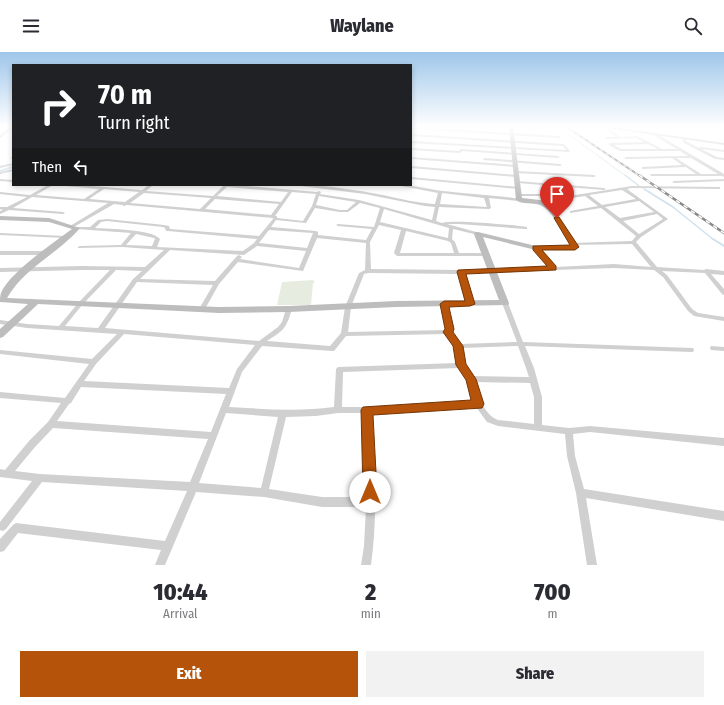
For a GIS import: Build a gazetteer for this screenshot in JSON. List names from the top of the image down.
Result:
{
  "page": {
    "header": "Waylane",
    "turn": ["70 m", "Turn right"],
    "then": "Then",
    "eta": [
      "10:44",
      "Arrival",
      "2",
      "min",
      "700",
      "m"
    ],
    "buttons": ["Exit", "Share"]
  }
}
